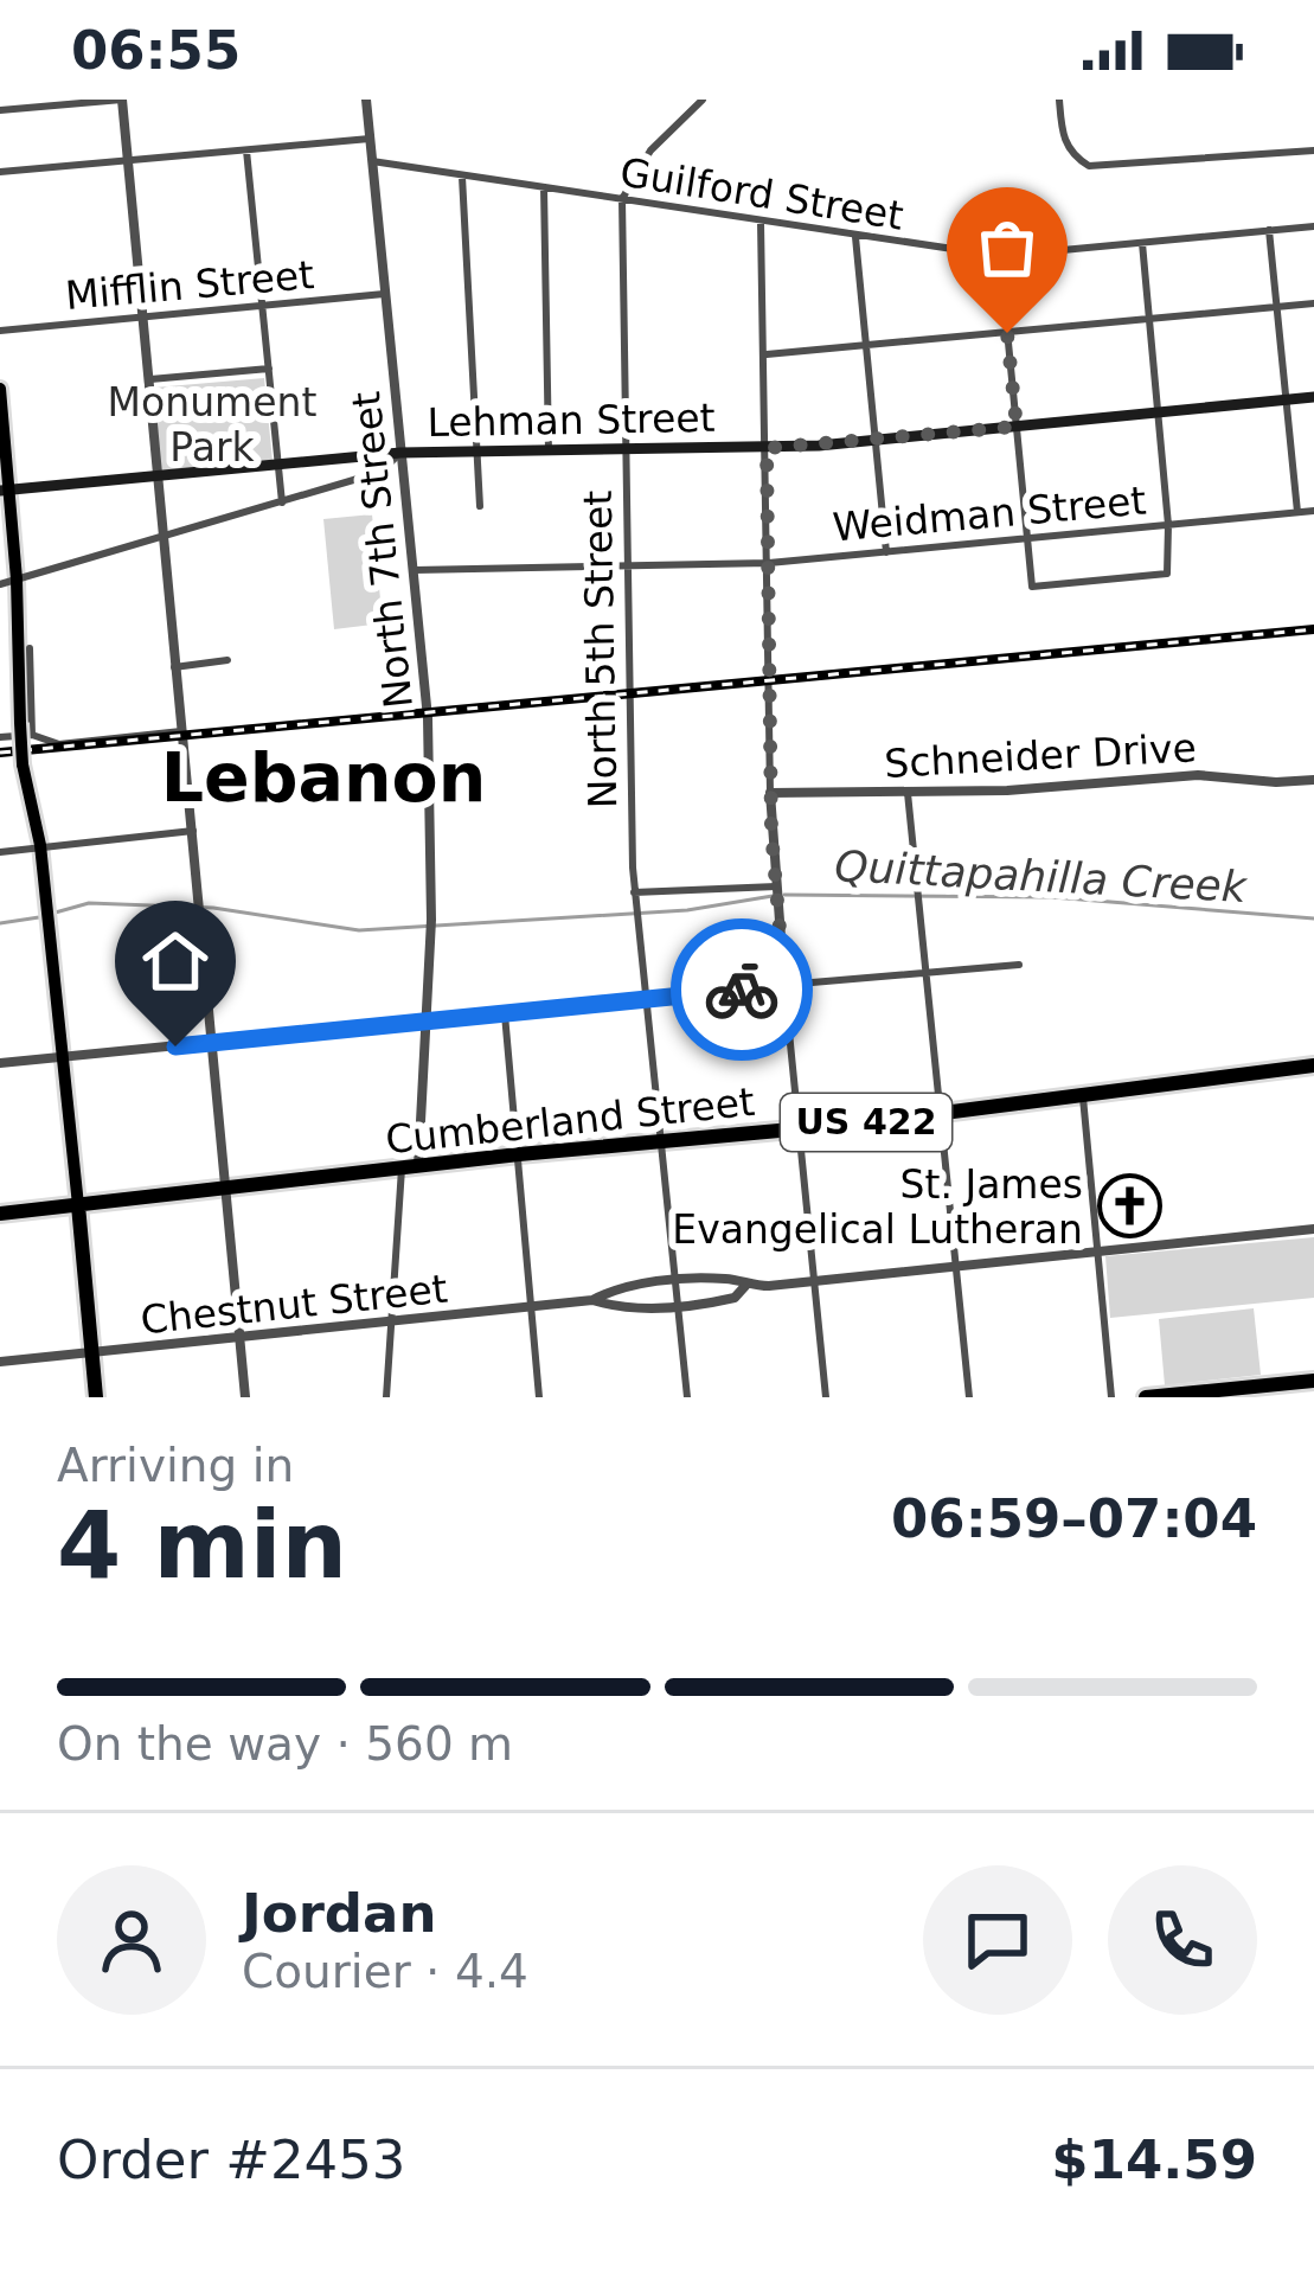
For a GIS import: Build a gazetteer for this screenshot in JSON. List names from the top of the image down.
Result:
{
  "streets": {
    "highway": ["Cumberland Street", "US 422"],
    "main road": ["Lehman Street"],
    "street": [
      "Guilford Street",
      "Mifflin Street",
      "Weidman Street",
      "North 7th Street",
      "North 5th Street",
      "Schneider Drive",
      "Chestnut Street"
    ]
  },
  "crossings": [
    ["Guilford Street", "North 7th Street"],
    ["Guilford Street", "North 5th Street"],
    ["Mifflin Street", "North 7th Street"],
    ["Lehman Street", "North 7th Street"],
    ["Lehman Street", "North 5th Street"],
    ["Weidman Street", "North 7th Street"],
    ["Weidman Street", "North 5th Street"],
    ["North 7th Street", "Cumberland Street"],
    ["North 5th Street", "Cumberland Street"],
    ["North 5th Street", "Chestnut Street"]
  ],
  "districts": ["Lebanon"],
  "water": ["Quittapahilla Creek"],
  "parks": ["Monument Park"],
  "places": {
    "church": ["St. James Evangelical Lutheran"]
  },
  "page": {
    "status": "06:55",
    "heading": ["4 min", "Arriving in", "06:59–07:04"],
    "panel": [
      "Jordan",
      "Courier · 4.4",
      "Order #2453",
      "$14.59"
    ],
    "bar": "On the way · 560 m"
  }
}
